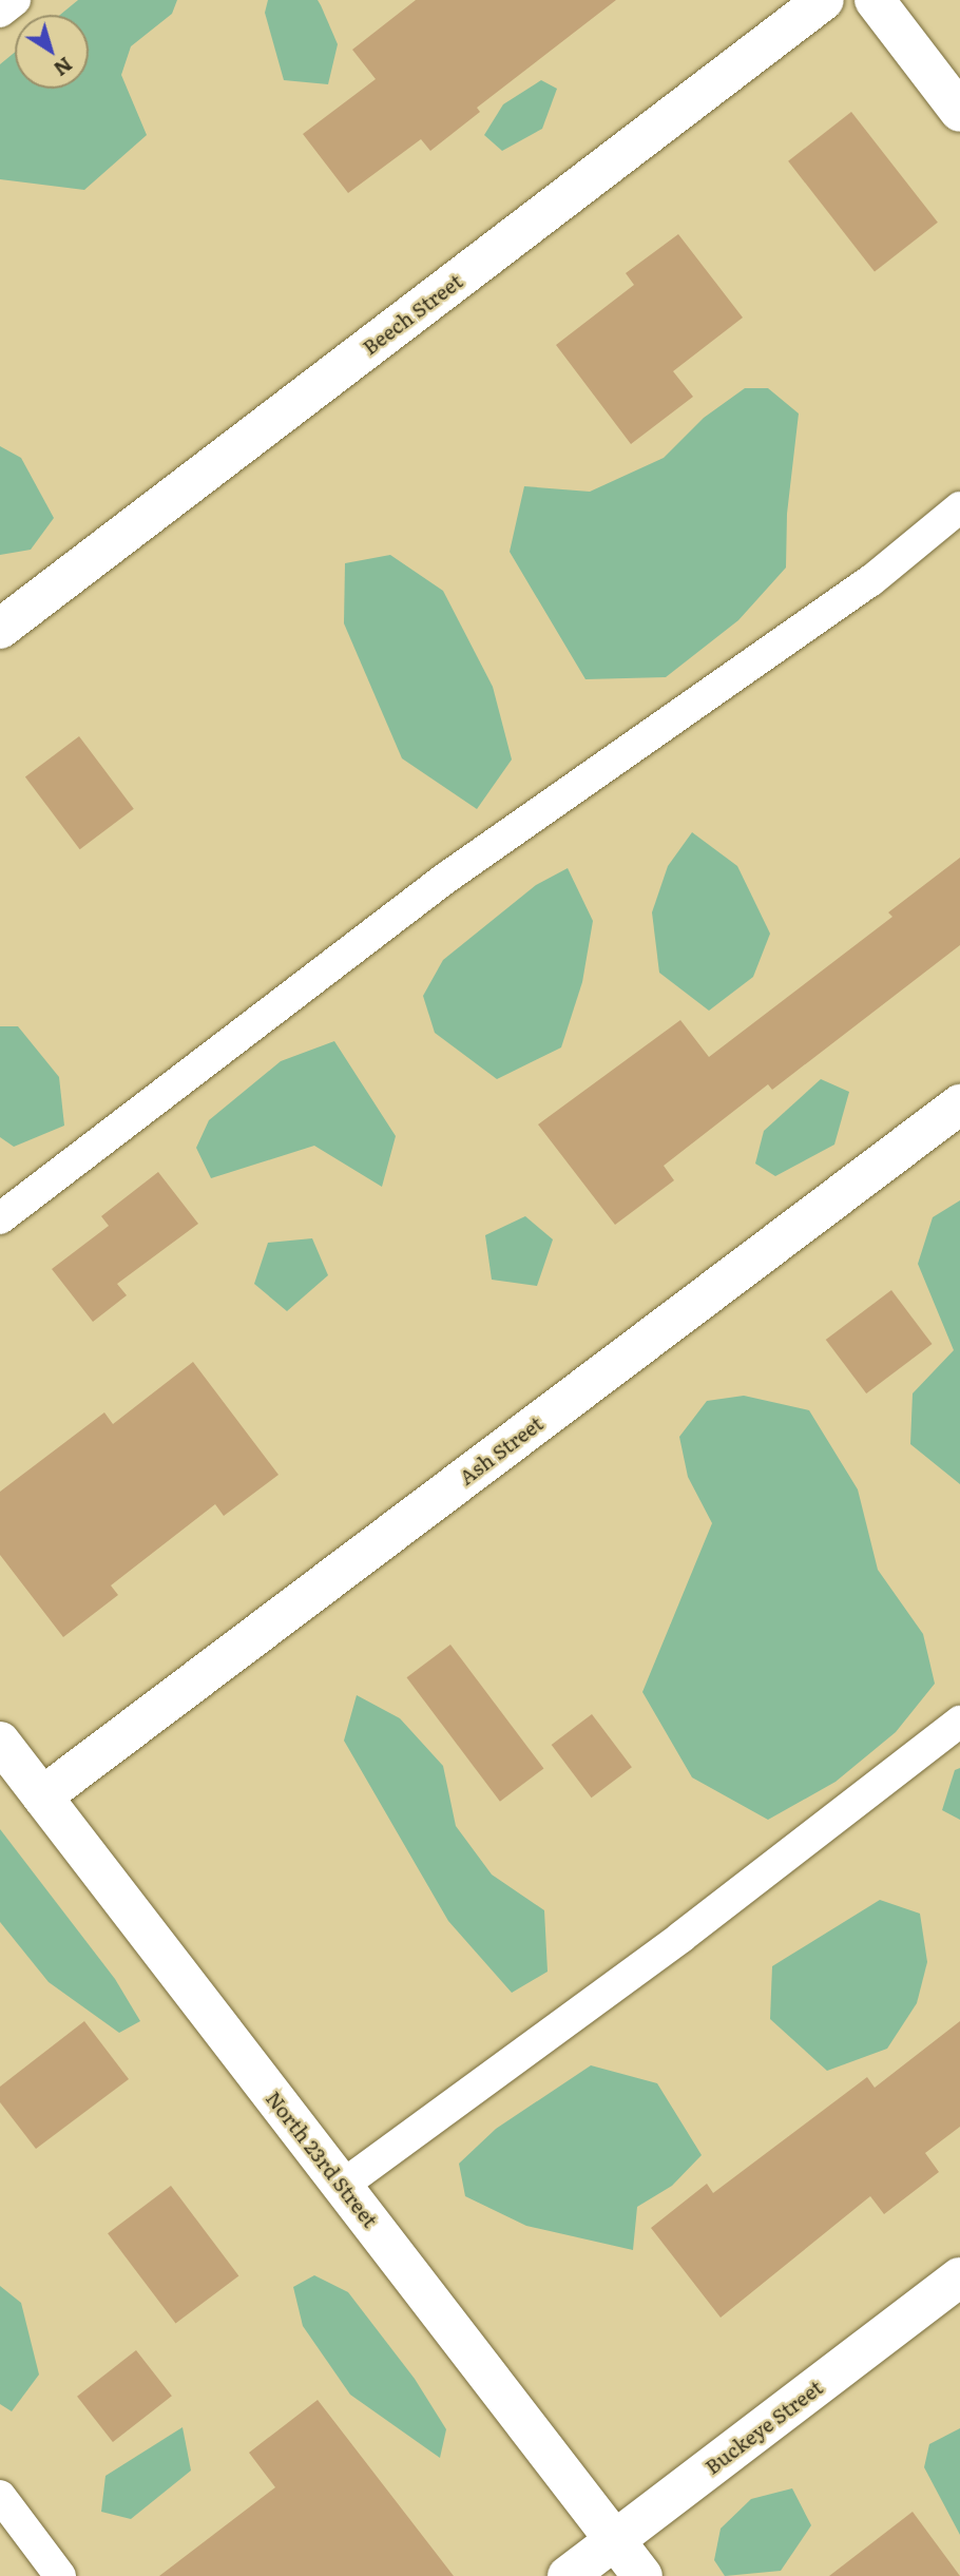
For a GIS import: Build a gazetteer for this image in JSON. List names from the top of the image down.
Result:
{
  "streets": {
    "street": [
      "Beech Street",
      "Ash Street",
      "North 23rd Street",
      "Buckeye Street"
    ]
  },
  "crossings": [
    ["Ash Street", "North 23rd Street"],
    ["North 23rd Street", "Buckeye Street"]
  ],
  "north": "bottom right"
}
